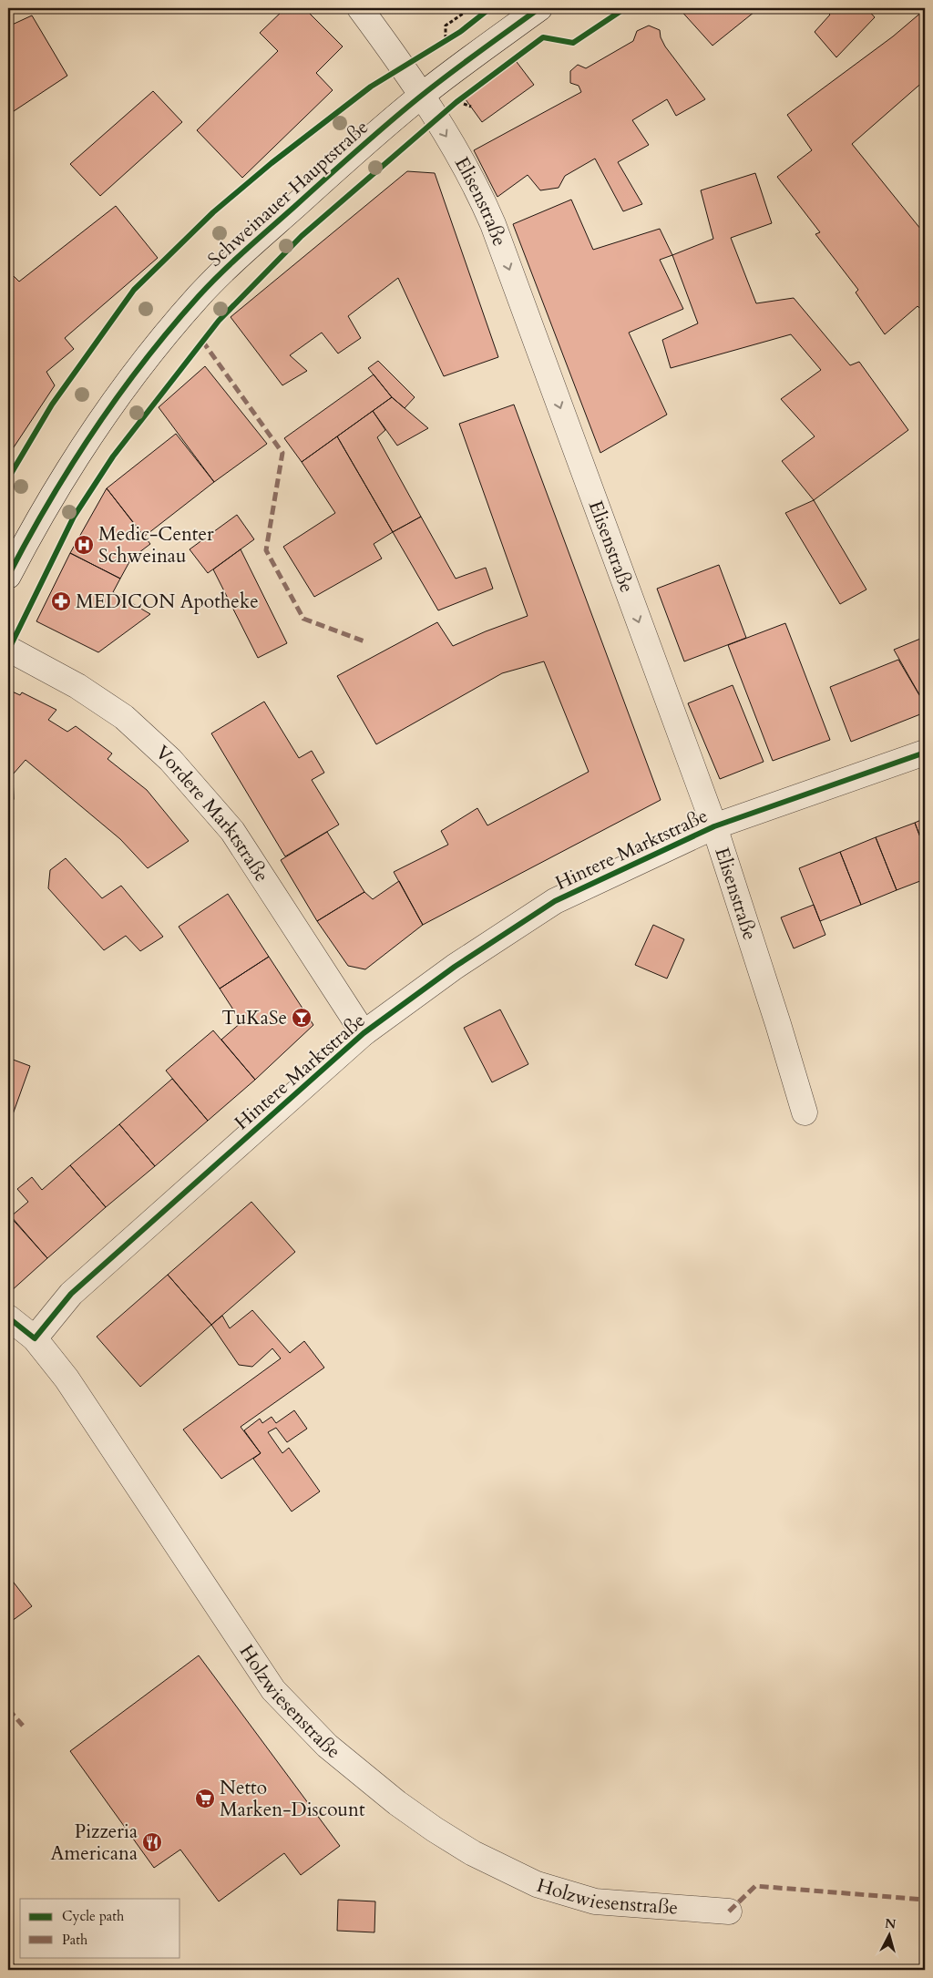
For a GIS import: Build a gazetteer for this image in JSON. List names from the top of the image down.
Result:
{
  "streets": {
    "street": [
      "Schweinauer Hauptstraße",
      "Elisenstraße",
      "Vordere Marktstraße",
      "Hintere Marktstraße",
      "Holzwiesenstraße"
    ]
  },
  "crossings": [
    ["Schweinauer Hauptstraße", "Elisenstraße"],
    ["Elisenstraße", "Hintere Marktstraße"],
    ["Vordere Marktstraße", "Hintere Marktstraße"],
    ["Hintere Marktstraße", "Holzwiesenstraße"]
  ],
  "one_way": ["Elisenstraße"],
  "places": {
    "hospital": ["Medic-Center Schweinau"],
    "pharmacy": ["MEDICON Apotheke"],
    "bar": ["TuKaSe"],
    "supermarket": ["Netto Marken-Discount"],
    "restaurant": ["Pizzeria Americana"]
  },
  "legend": ["Cycle path", "Path"],
  "north": "top"
}
